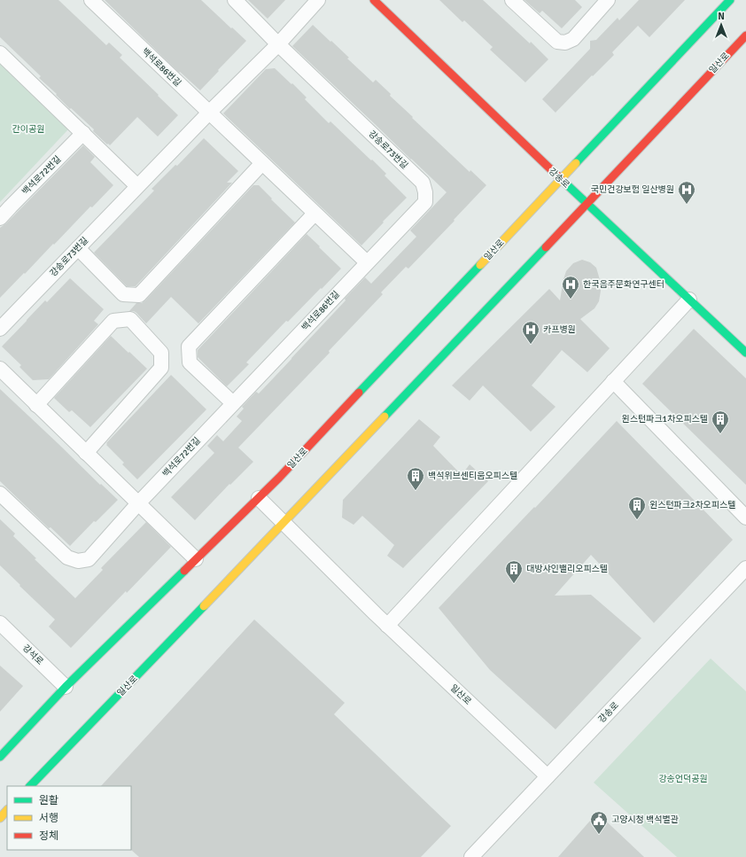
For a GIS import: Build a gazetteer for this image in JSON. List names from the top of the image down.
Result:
{
  "streets": {
    "main road": ["일산로", "강송로"],
    "street": [
      "백석로86번길",
      "강송로73번길",
      "백석로72번길",
      "강석로"
    ]
  },
  "crossings": [
    ["일산로", "강송로"],
    ["일산로", "강석로"],
    ["백석로86번길", "강송로73번길"],
    ["백석로86번길", "백석로72번길"]
  ],
  "parks": ["간이공원", "강송언덕공원"],
  "places": {
    "hospital": ["국민건강보험 일산병원", "한국음주문화연구센터", "카프병원"],
    "building": [
      "윈스턴파크1차오피스텔",
      "백석위브센티움오피스텔",
      "윈스턴파크2차오피스텔",
      "대방샤인밸리오피스텔"
    ],
    "public building": ["고양시청 백석별관"]
  },
  "legend": ["원활", "서행", "정체"],
  "north": "top"
}
